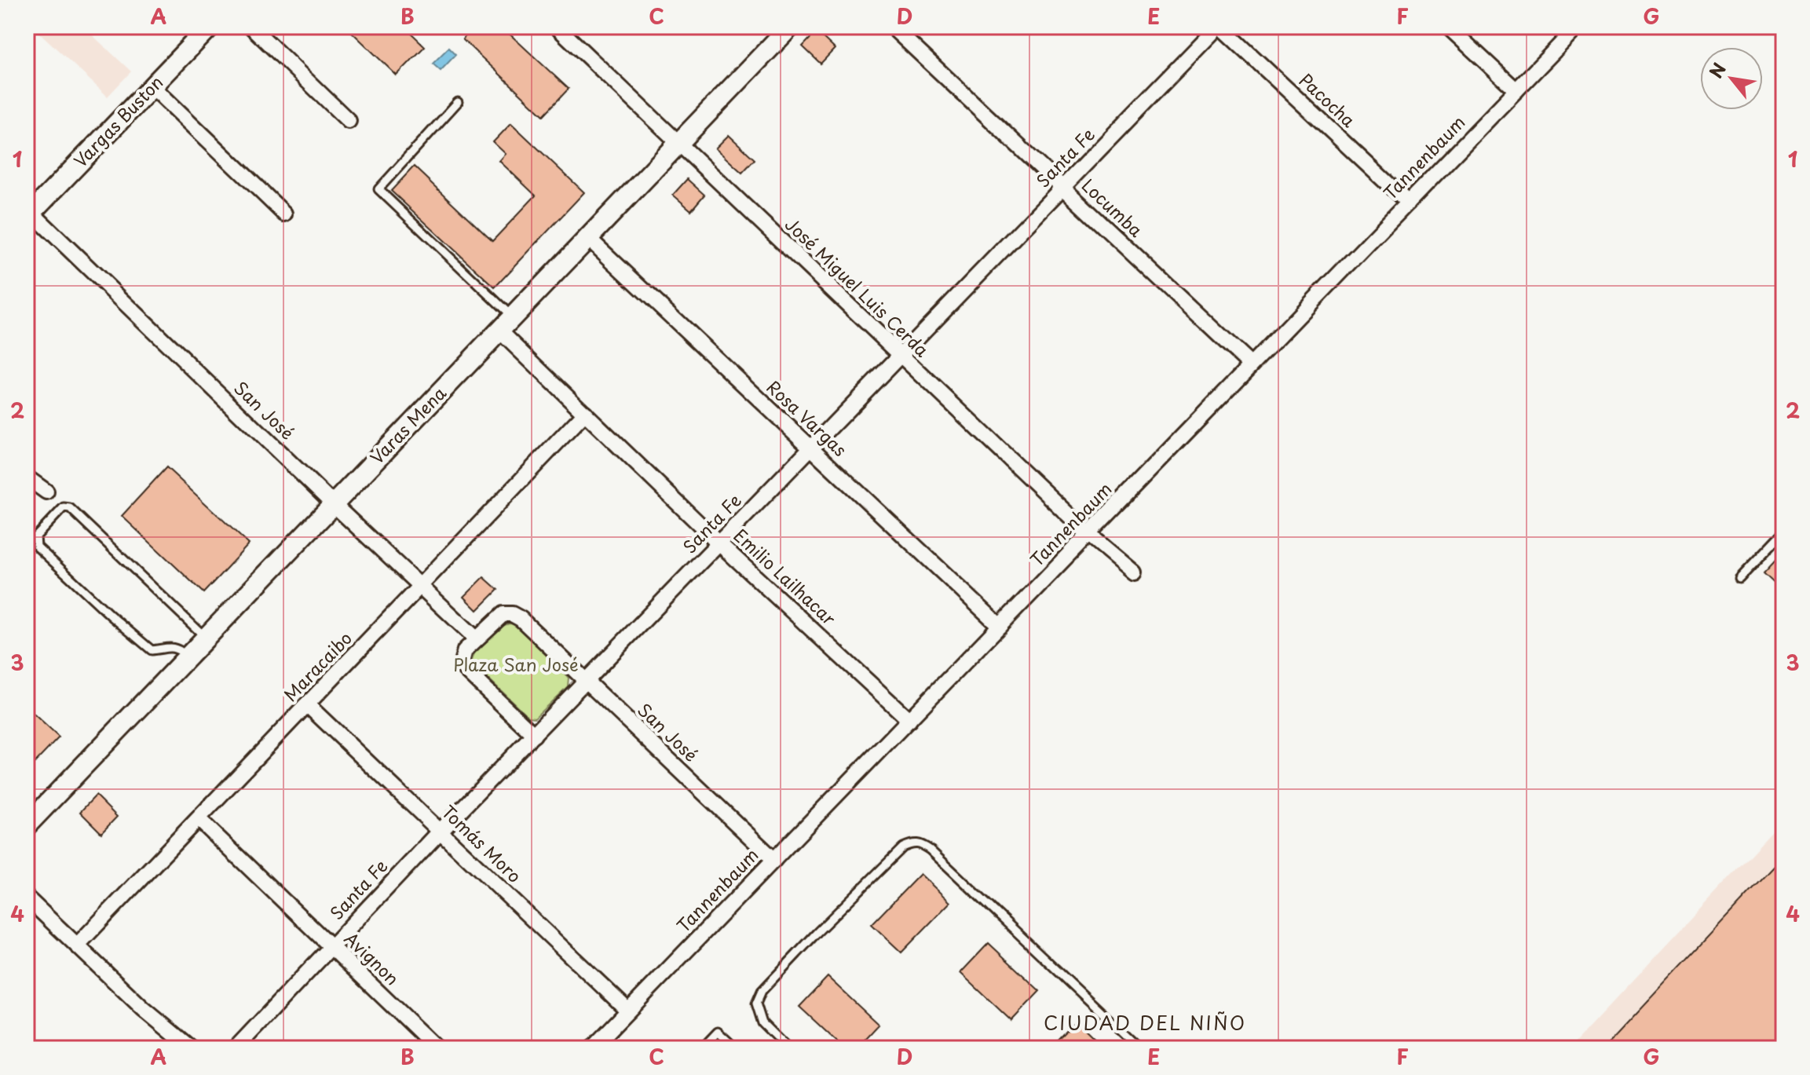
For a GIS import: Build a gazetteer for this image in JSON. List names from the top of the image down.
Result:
{
  "streets": {
    "street": [
      "Pacocha",
      "Vargas Buston",
      "Santa Fe",
      "Tannenbaum",
      "Locumba",
      "José Miguel Luis Cerda",
      "San José",
      "Rosa Vargas",
      "Varas Mena",
      "Emilio Lailhacar",
      "Maracaibo",
      "Tomás Moro",
      "Avignon"
    ]
  },
  "crossings": [
    ["Pacocha", "Santa Fe"],
    ["Pacocha", "Tannenbaum"],
    ["Vargas Buston", "San José"],
    ["Santa Fe", "Locumba"],
    ["Santa Fe", "José Miguel Luis Cerda"],
    ["Santa Fe", "San José"],
    ["Santa Fe", "Rosa Vargas"],
    ["Santa Fe", "Emilio Lailhacar"],
    ["Santa Fe", "Tomás Moro"],
    ["Santa Fe", "Avignon"],
    ["Tannenbaum", "Locumba"],
    ["Tannenbaum", "José Miguel Luis Cerda"],
    ["Tannenbaum", "San José"],
    ["Tannenbaum", "Rosa Vargas"],
    ["Tannenbaum", "Emilio Lailhacar"],
    ["Tannenbaum", "Tomás Moro"],
    ["José Miguel Luis Cerda", "Varas Mena"],
    ["San José", "Varas Mena"],
    ["San José", "Maracaibo"],
    ["Rosa Vargas", "Varas Mena"],
    ["Varas Mena", "Emilio Lailhacar"],
    ["Emilio Lailhacar", "Maracaibo"],
    ["Maracaibo", "Tomás Moro"],
    ["Maracaibo", "Avignon"]
  ],
  "districts": ["CIUDAD DEL NIÑO"],
  "parks": ["Plaza San José"],
  "north": "top left",
  "grid": {
    "columns": [
      "A",
      "B",
      "C",
      "D",
      "E",
      "F",
      "G"
    ],
    "rows": [
      "1",
      "2",
      "3",
      "4"
    ]
  }
}
